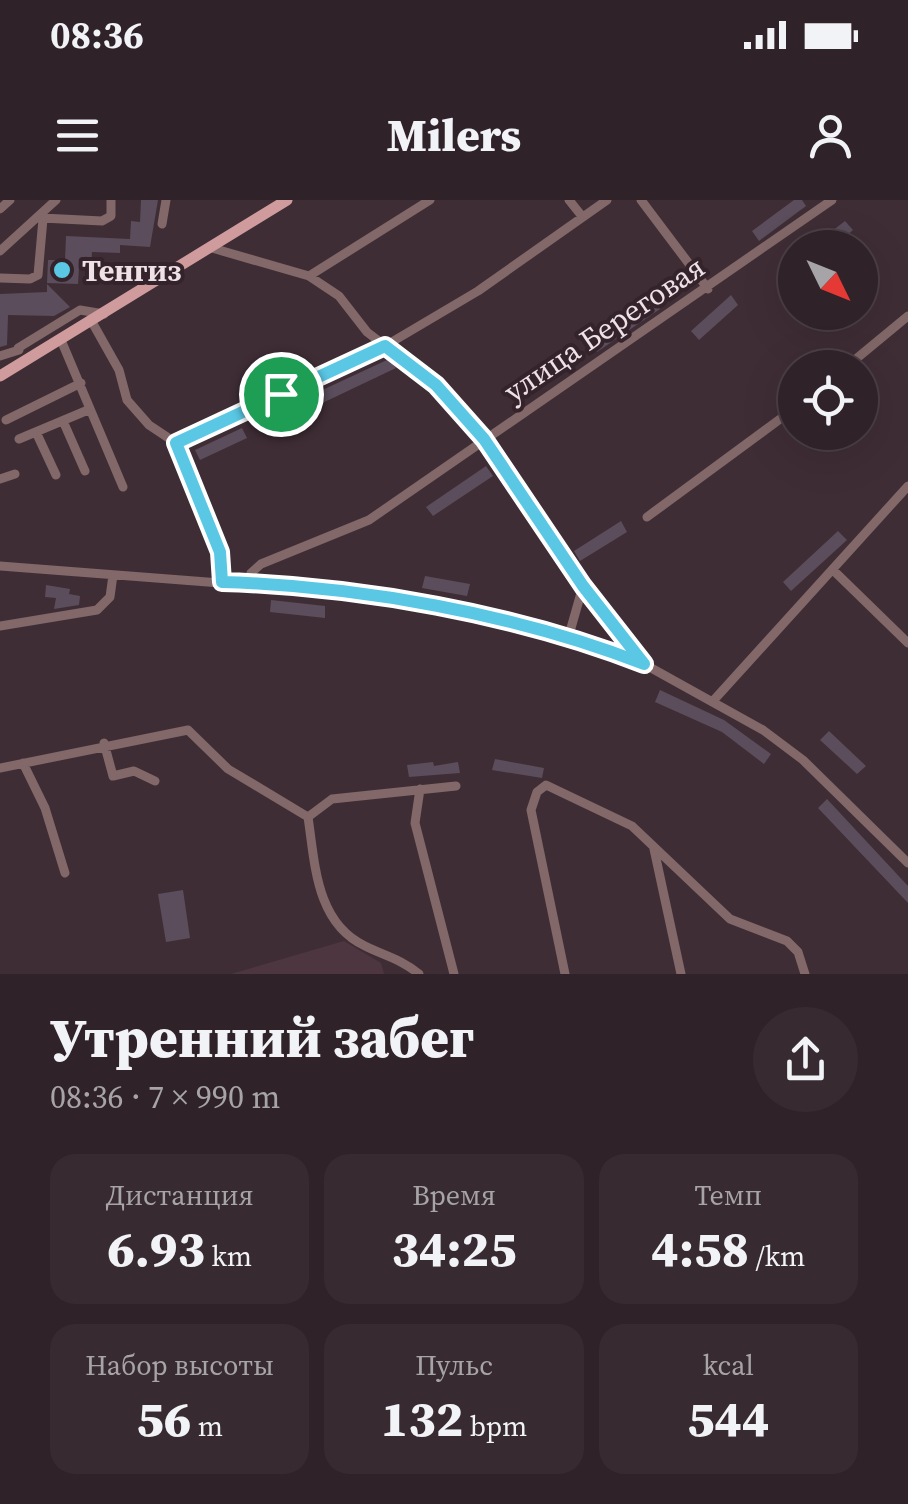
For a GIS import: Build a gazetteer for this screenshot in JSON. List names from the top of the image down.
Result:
{
  "streets": {
    "street": ["улица Береговая"]
  },
  "places": ["Тенгиз"],
  "north": "bottom right",
  "page": {
    "status": "08:36",
    "header": "Milers",
    "heading": ["Утренний забег", "08:36 · 7 × 990 m"],
    "stats": [
      ["Дистанция", "6.93 km"],
      ["Время", "34:25"],
      ["Темп", "4:58 /km"],
      ["Набор высоты", "56 m"],
      ["Пульс", "132 bpm"],
      ["kcal", "544"]
    ]
  }
}
